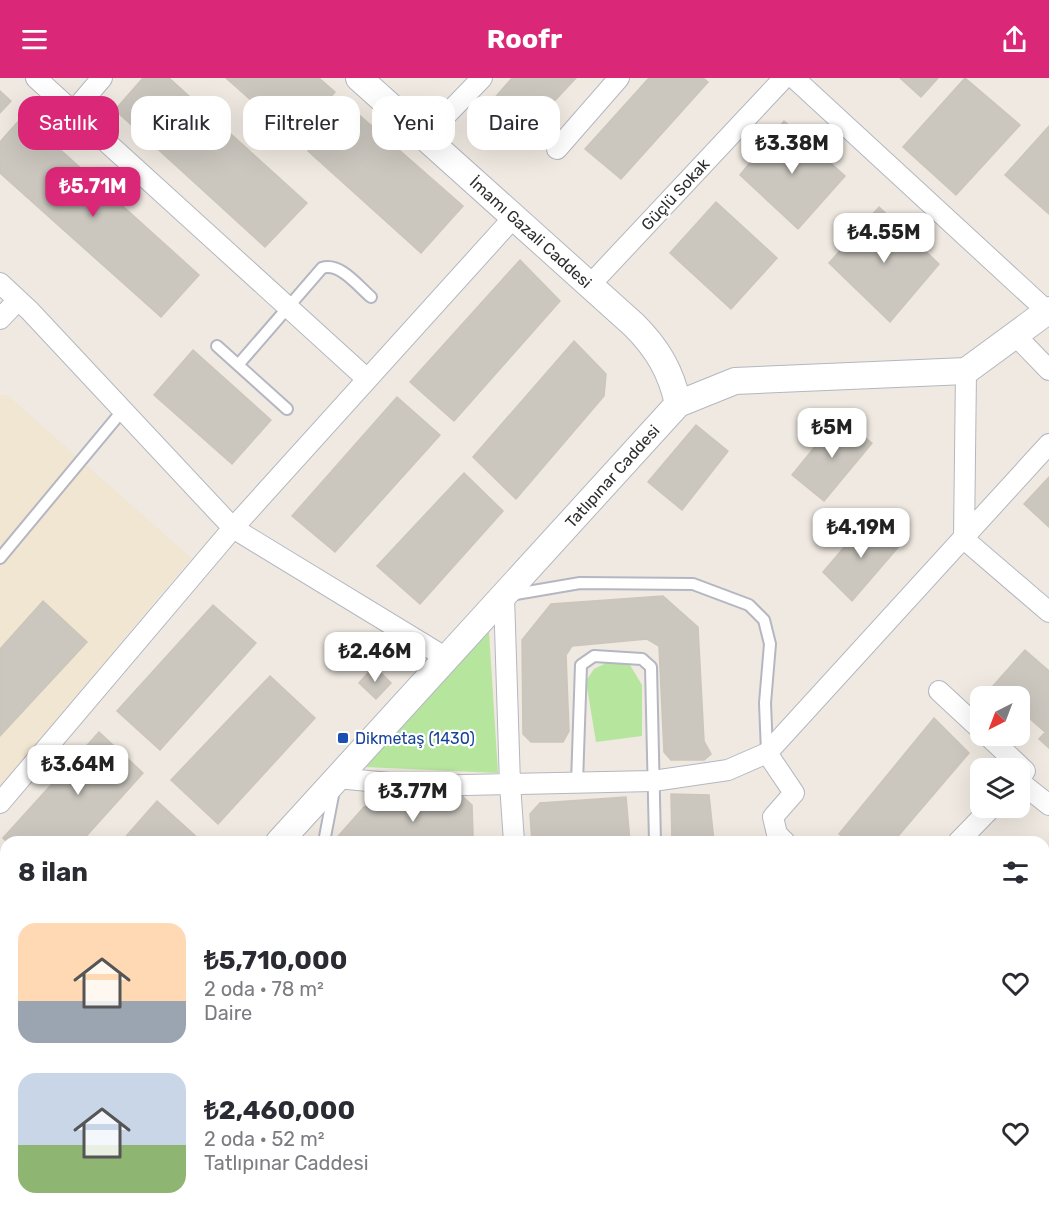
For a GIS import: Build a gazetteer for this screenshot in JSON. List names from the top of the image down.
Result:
{
  "streets": {
    "street": ["Güçlü Sokak", "İmamı Gazali Caddesi", "Tatlıpınar Caddesi"]
  },
  "crossings": [
    ["Güçlü Sokak", "İmamı Gazali Caddesi"],
    ["İmamı Gazali Caddesi", "Tatlıpınar Caddesi"]
  ],
  "places": {
    "transit": ["Dikmetaş (1430)"]
  },
  "north": "bottom left",
  "page": {
    "header": "Roofr",
    "chip": [
      "Satılık",
      "Kiralık",
      "Filtreler",
      "Yeni",
      "Daire"
    ],
    "price": [
      "₺3.38M",
      "₺5.71M",
      "₺4.55M",
      "₺5M",
      "₺4.19M",
      "₺2.46M",
      "₺3.64M",
      "₺3.77M"
    ],
    "heading": "8 ilan",
    "list": [
      {
        "name": "₺5,710,000",
        "note": "2 oda · 78 m² · Daire"
      },
      {
        "name": "₺2,460,000",
        "note": "2 oda · 52 m² · Tatlıpınar Caddesi"
      }
    ]
  }
}
